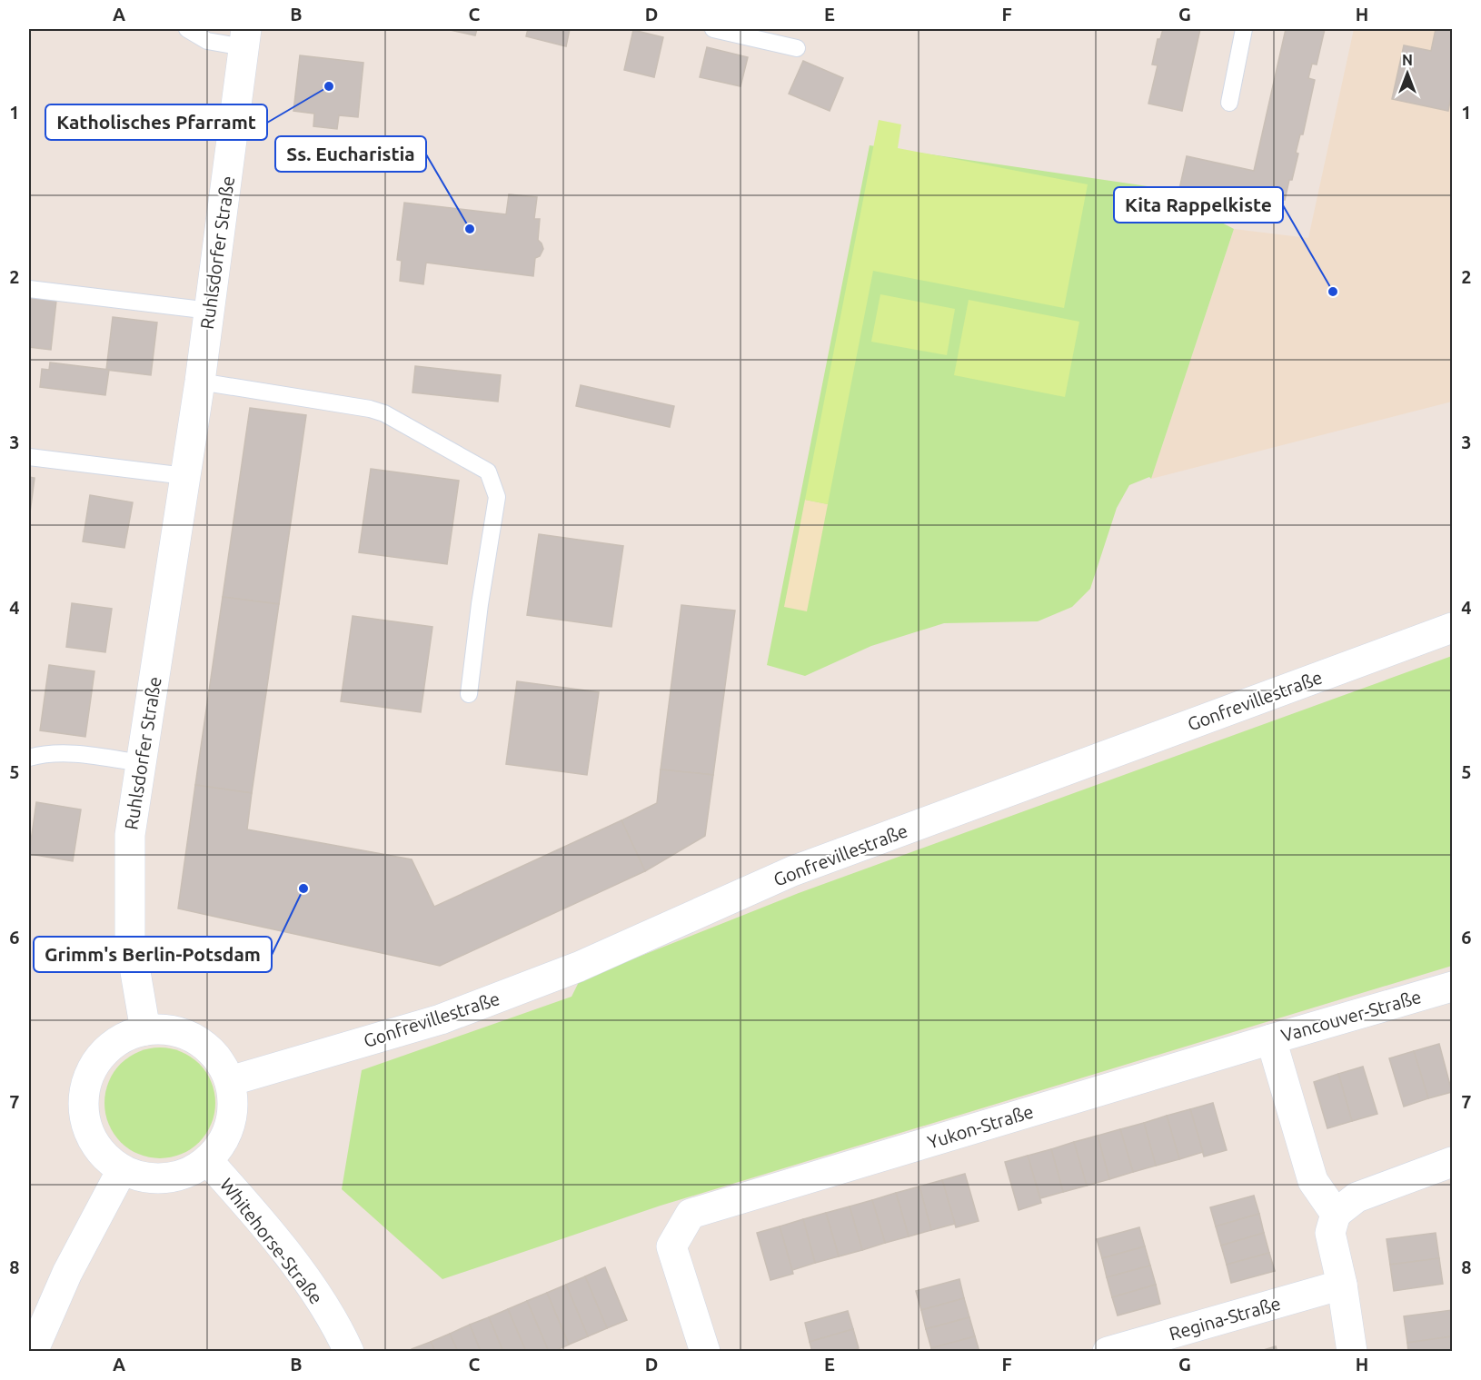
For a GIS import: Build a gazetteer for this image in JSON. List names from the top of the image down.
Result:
{
  "streets": {
    "street": [
      "Ruhlsdorfer Straße",
      "Gonfrevillestraße",
      "Vancouver-Straße",
      "Yukon-Straße",
      "Whitehorse-Straße",
      "Regina-Straße"
    ]
  },
  "crossings": [
    ["Ruhlsdorfer Straße", "Gonfrevillestraße"],
    ["Ruhlsdorfer Straße", "Whitehorse-Straße"],
    ["Gonfrevillestraße", "Whitehorse-Straße"],
    ["Vancouver-Straße", "Yukon-Straße"]
  ],
  "places": [
    "Katholisches Pfarramt",
    "Ss. Eucharistia",
    "Kita Rappelkiste",
    "Grimm's Berlin-Potsdam"
  ],
  "north": "top",
  "grid": {
    "columns": [
      "A",
      "B",
      "C",
      "D",
      "E",
      "F",
      "G",
      "H"
    ],
    "rows": [
      "1",
      "2",
      "3",
      "4",
      "5",
      "6",
      "7",
      "8"
    ]
  }
}
